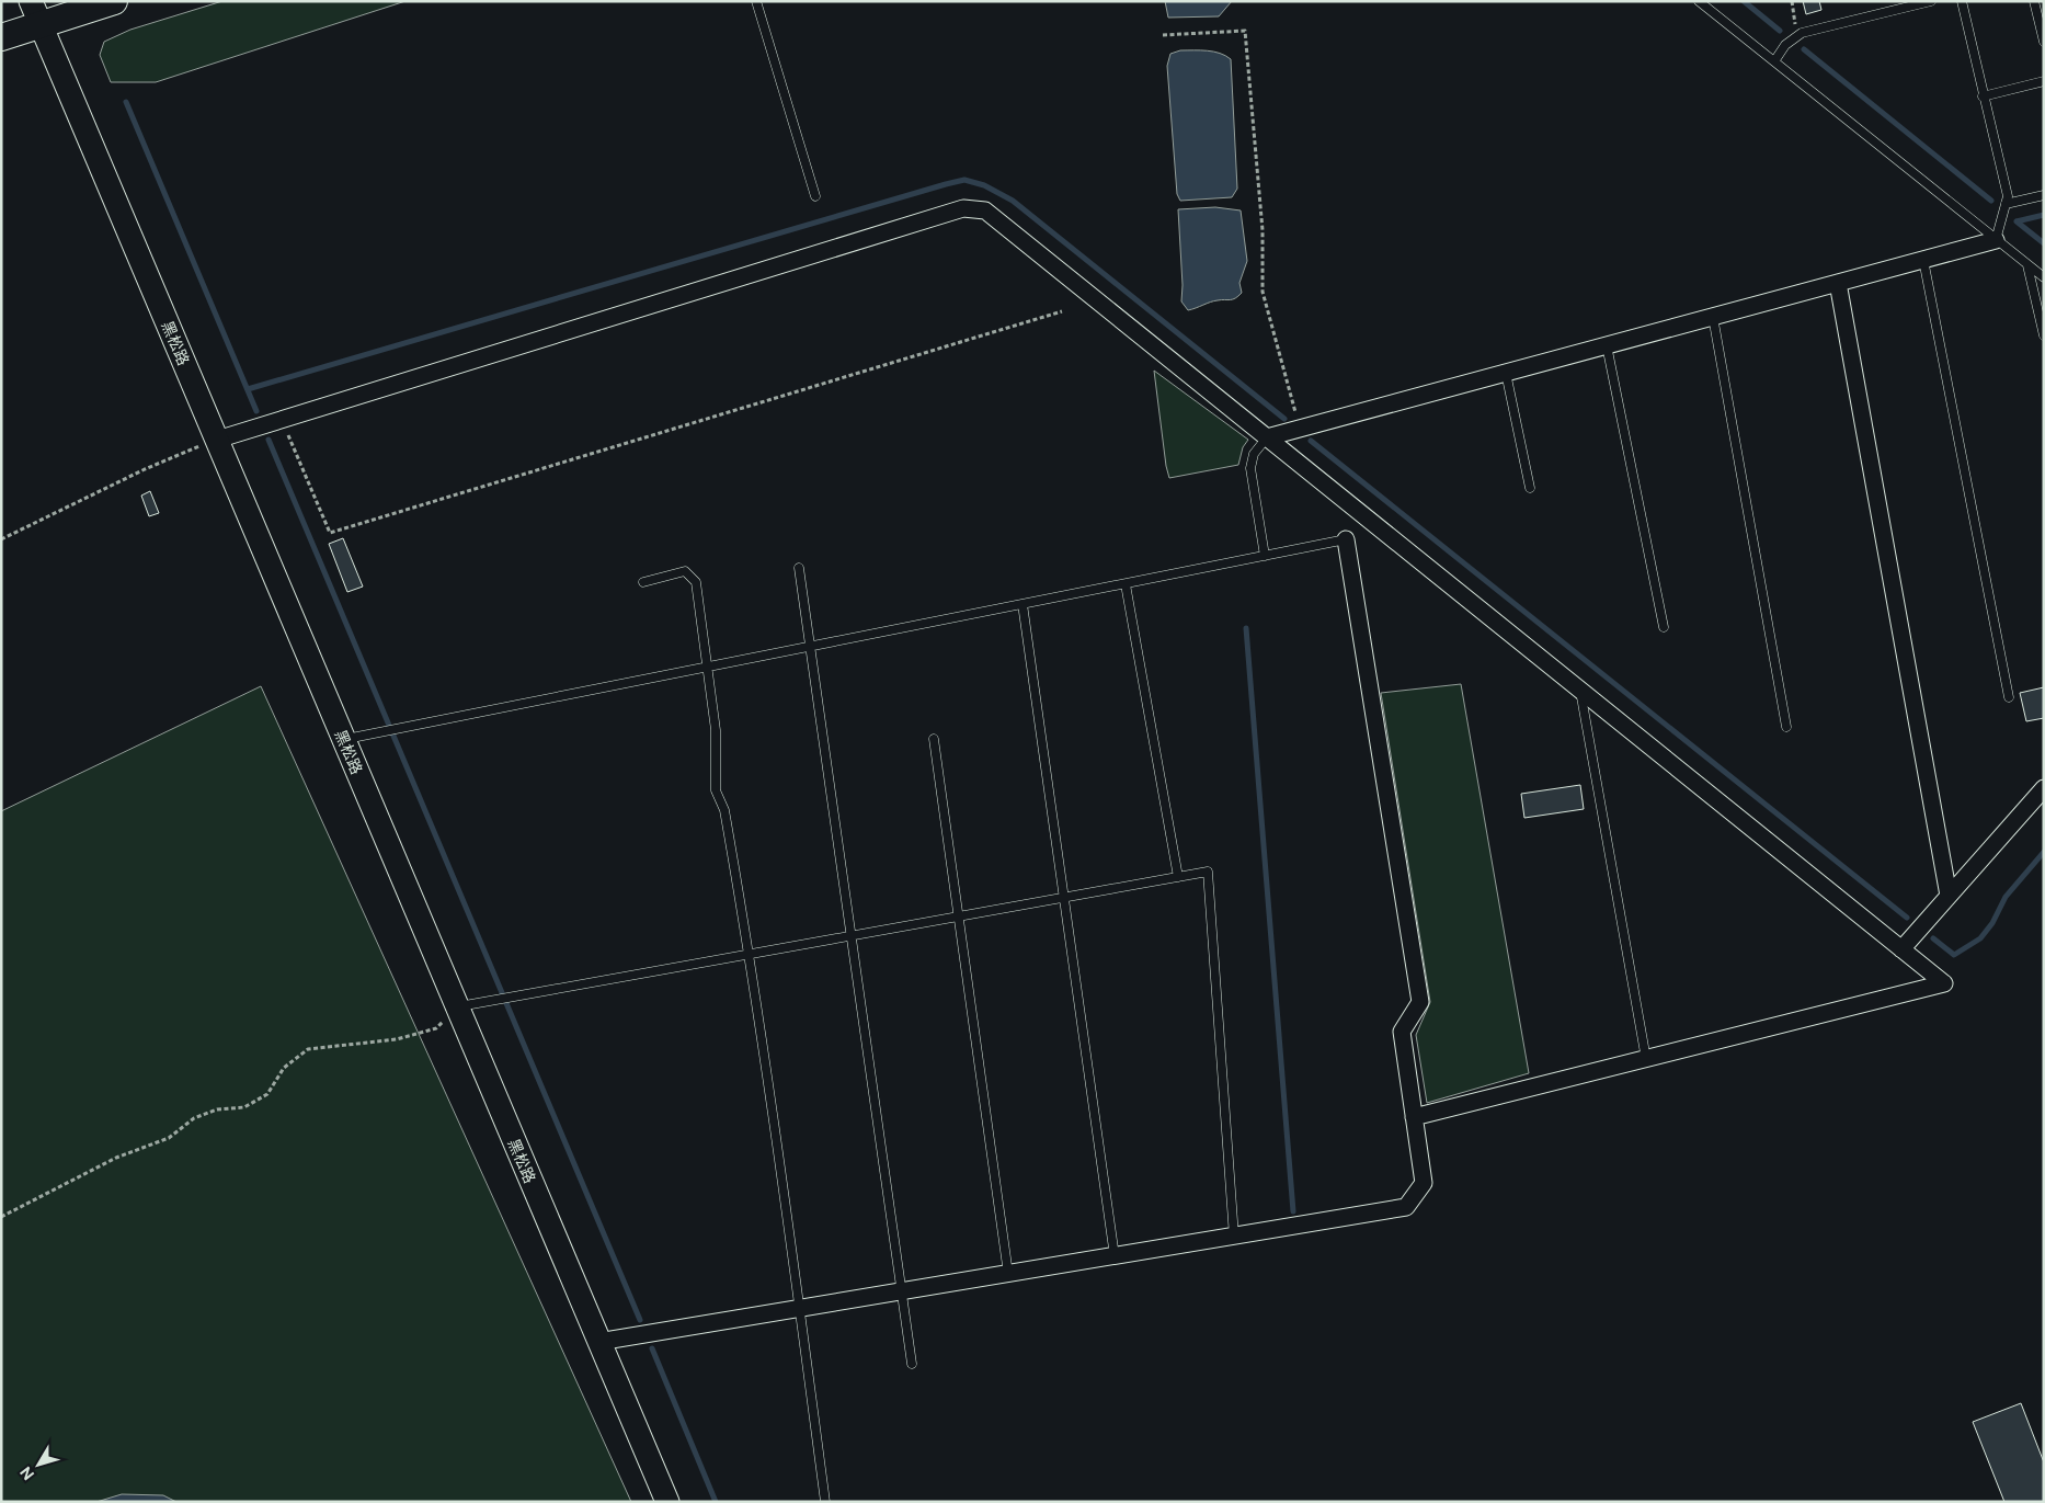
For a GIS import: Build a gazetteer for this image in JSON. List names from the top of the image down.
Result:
{
  "streets": {
    "street": ["黑松路"]
  },
  "north": "bottom left"
}
